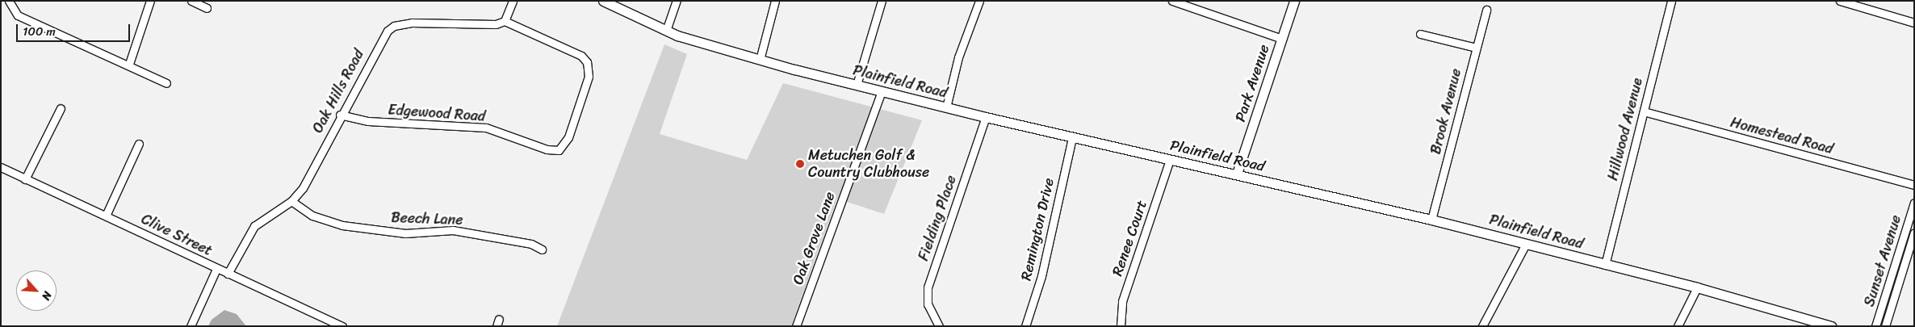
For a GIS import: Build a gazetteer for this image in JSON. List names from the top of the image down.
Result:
{
  "streets": {
    "street": [
      "Plainfield Road",
      "Park Avenue",
      "Oak Hills Road",
      "Brook Avenue",
      "Edgewood Road",
      "Hillwood Avenue",
      "Homestead Road",
      "Fielding Place",
      "Beech Lane",
      "Remington Drive",
      "Clive Street",
      "Oak Grove Lane",
      "Renee Court",
      "Sunset Avenue"
    ]
  },
  "crossings": [
    ["Plainfield Road", "Park Avenue"],
    ["Plainfield Road", "Brook Avenue"],
    ["Plainfield Road", "Hillwood Avenue"],
    ["Plainfield Road", "Fielding Place"],
    ["Plainfield Road", "Remington Drive"],
    ["Plainfield Road", "Oak Grove Lane"],
    ["Plainfield Road", "Renee Court"],
    ["Oak Hills Road", "Edgewood Road"],
    ["Oak Hills Road", "Beech Lane"],
    ["Oak Hills Road", "Clive Street"],
    ["Hillwood Avenue", "Homestead Road"]
  ],
  "places": ["Metuchen Golf & Country Clubhouse"],
  "scale_bar": "100 m",
  "north": "bottom right"
}
